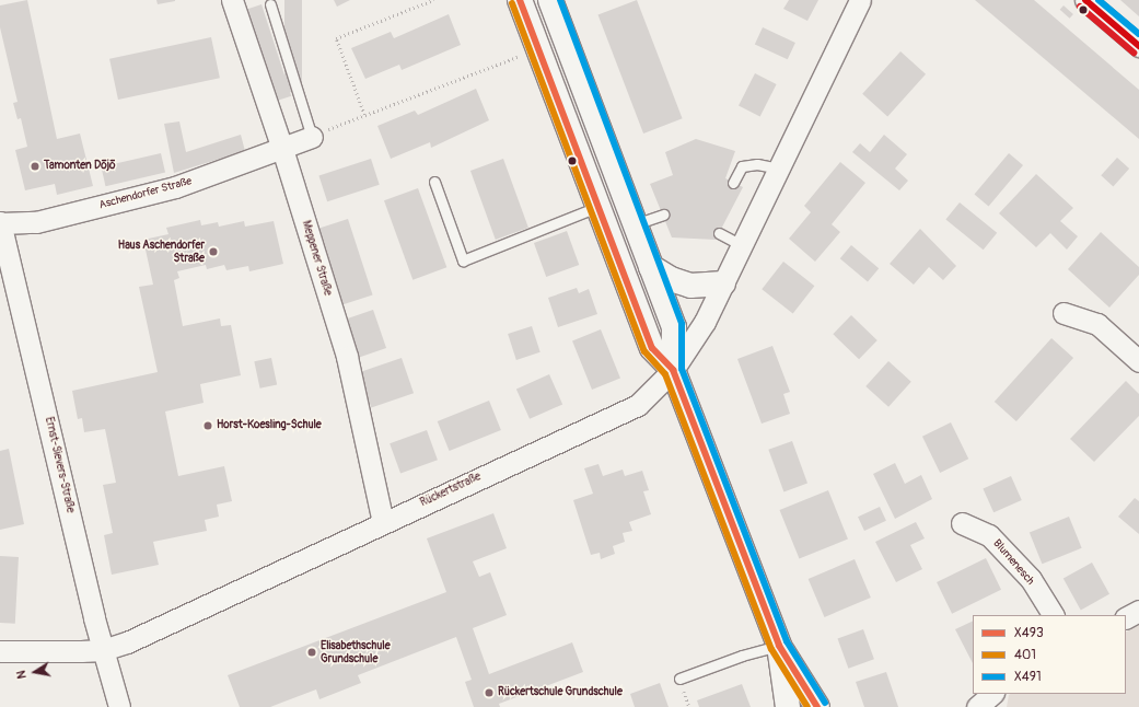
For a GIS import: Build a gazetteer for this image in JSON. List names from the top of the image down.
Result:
{
  "streets": {
    "street": [
      "Aschendorfer Straße",
      "Meppener Straße",
      "Ernst-Sievers-Straße",
      "Rückertstraße",
      "Blumenesch"
    ]
  },
  "crossings": [
    ["Aschendorfer Straße", "Meppener Straße"],
    ["Aschendorfer Straße", "Ernst-Sievers-Straße"],
    ["Meppener Straße", "Rückertstraße"],
    ["Ernst-Sievers-Straße", "Rückertstraße"]
  ],
  "places": [
    "Tamonten Dōjō",
    "Haus Aschendorfer Straße",
    "Horst-Koesling-Schule",
    "Elisabethschule Grundschule",
    "Rückertschule Grundschule"
  ],
  "lines": ["transit line X493", "transit line X491", "transit line 401"],
  "legend": ["X493", "401", "X491"],
  "north": "left"
}
